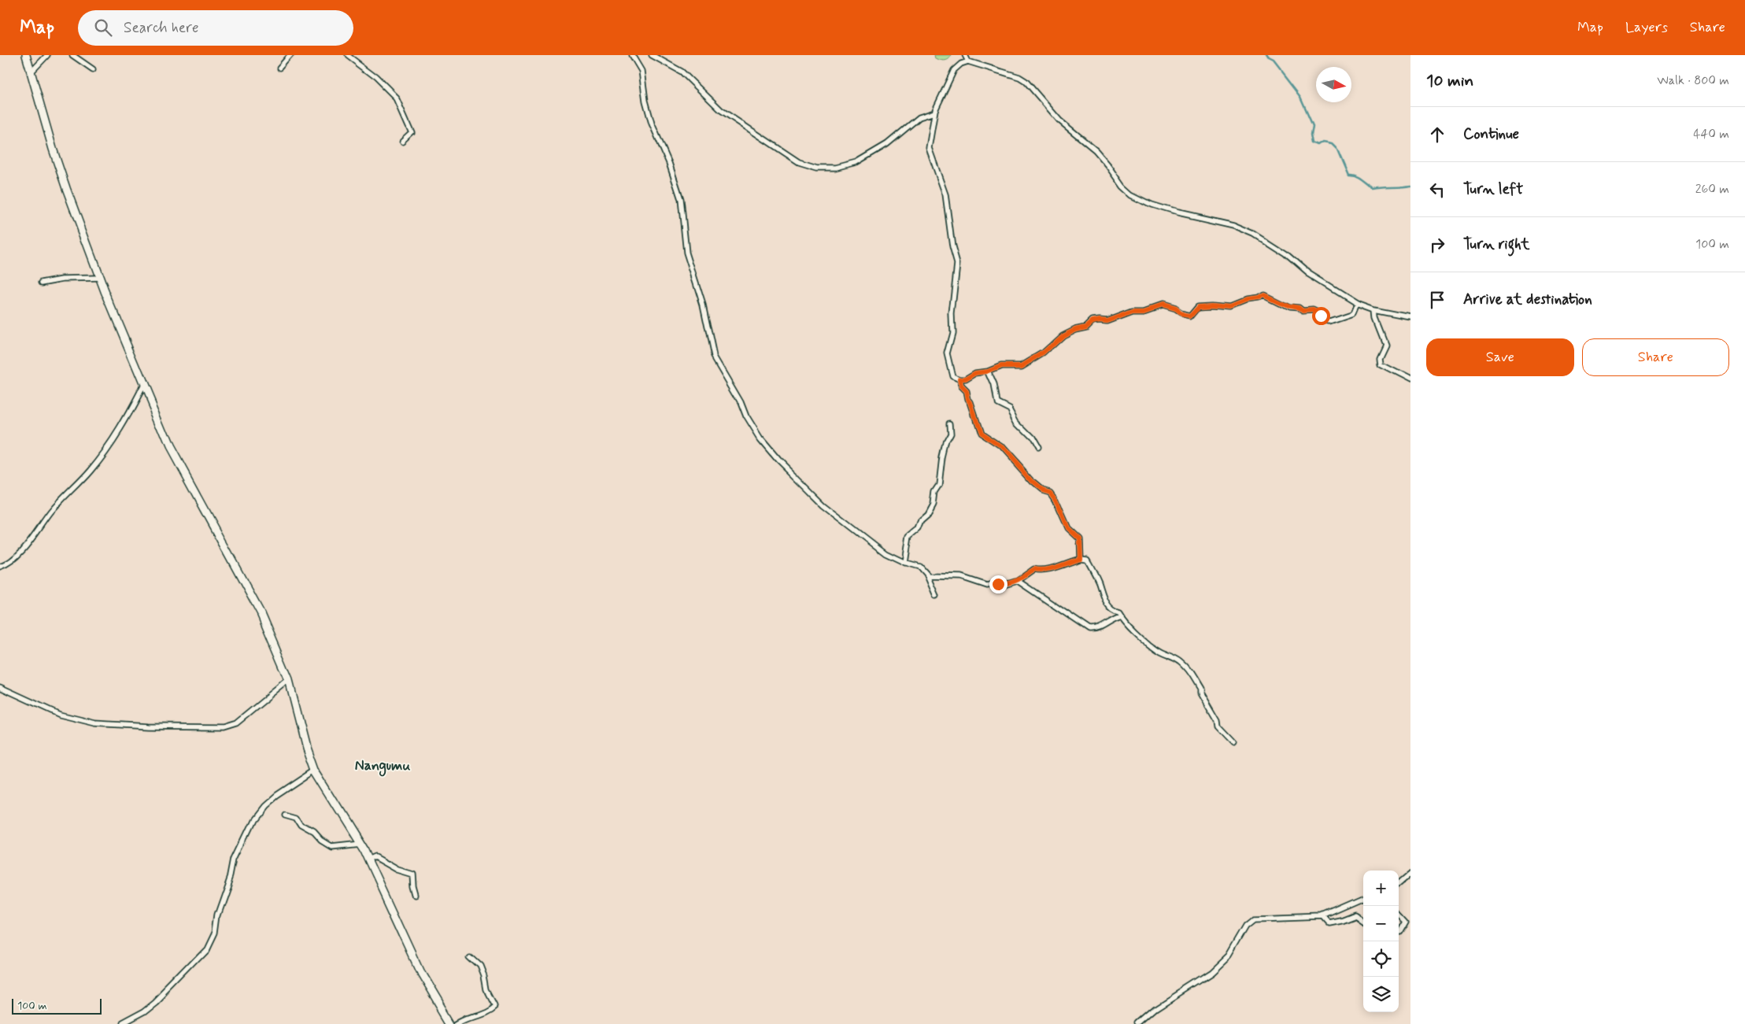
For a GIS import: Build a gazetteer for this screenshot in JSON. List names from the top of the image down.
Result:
{
  "districts": ["Nangumu"],
  "scale_bar": "100 m",
  "north": "right",
  "page": {
    "header": "Map",
    "search": "Search here",
    "nav": ["Map", "Layers", "Share"],
    "heading": ["10 min", "Walk · 800 m"],
    "list": [
      ["Continue", "440 m"],
      ["Turn left", "260 m"],
      ["Turn right", "100 m"],
      "Arrive at destination"
    ],
    "buttons": ["Save", "Share"],
    "map_buttons": ["+", "−"],
    "scale": "100 m"
  }
}
